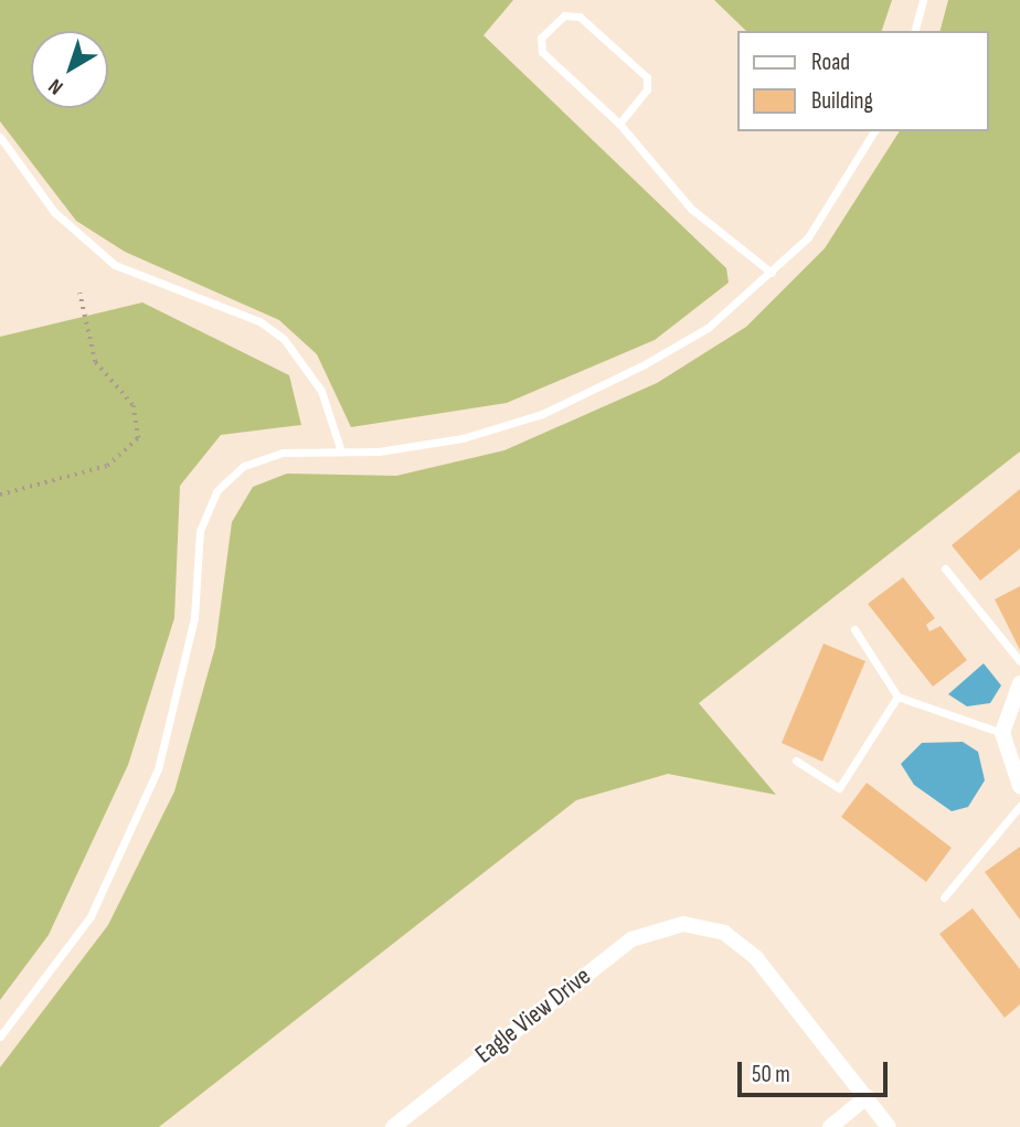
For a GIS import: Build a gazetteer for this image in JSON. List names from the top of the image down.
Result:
{
  "streets": {
    "street": ["Eagle View Drive"]
  },
  "legend": ["Road", "Building"],
  "scale_bar": "50 m",
  "north": "bottom left"
}
